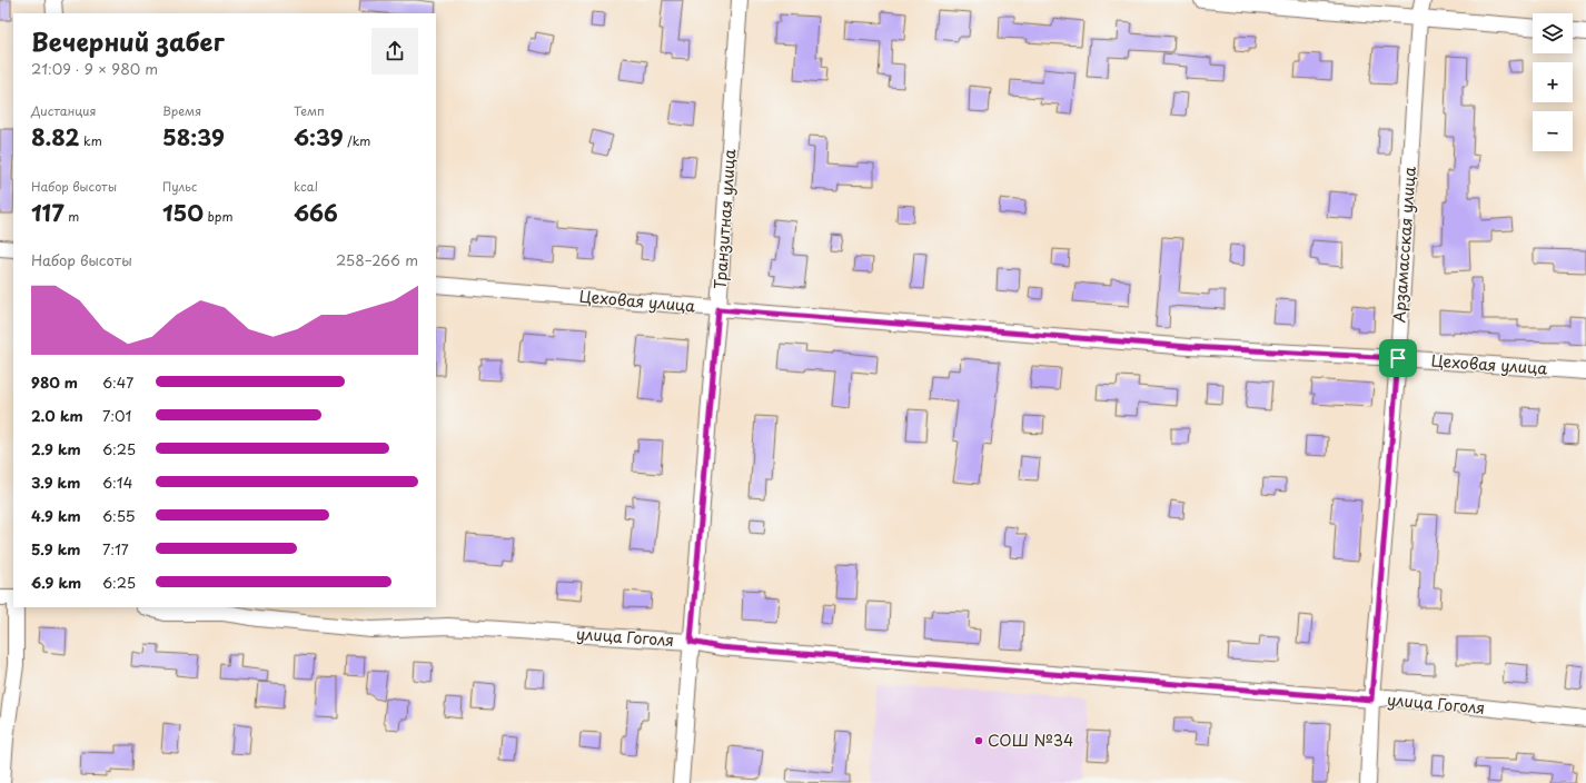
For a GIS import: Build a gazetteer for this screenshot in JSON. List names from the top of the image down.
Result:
{
  "streets": {
    "street": [
      "Транзитная улица",
      "Арзамасская улица",
      "Цеховая улица",
      "улица Гоголя"
    ]
  },
  "crossings": [
    ["Транзитная улица", "Цеховая улица"],
    ["Транзитная улица", "улица Гоголя"],
    ["Арзамасская улица", "Цеховая улица"],
    ["Арзамасская улица", "улица Гоголя"]
  ],
  "places": ["СОШ №34"],
  "page": {
    "map_buttons": ["+", "−"],
    "heading": ["Вечерний забег", "21:09 · 9 × 980 m"],
    "stats": [
      ["Дистанция", "8.82 km"],
      ["Время", "58:39"],
      ["Темп", "6:39 /km"],
      ["Набор высоты", "117 m"],
      ["Пульс", "150 bpm"],
      ["kcal", "666"]
    ],
    "chart": ["Набор высоты", "258–266 m"],
    "list": [
      {
        "name": "980 m",
        "note": "6:47"
      },
      {
        "name": "2.0 km",
        "note": "7:01"
      },
      {
        "name": "2.9 km",
        "note": "6:25"
      },
      {
        "name": "3.9 km",
        "note": "6:14"
      },
      {
        "name": "4.9 km",
        "note": "6:55"
      },
      {
        "name": "5.9 km",
        "note": "7:17"
      },
      {
        "name": "6.9 km",
        "note": "6:25"
      }
    ]
  }
}
